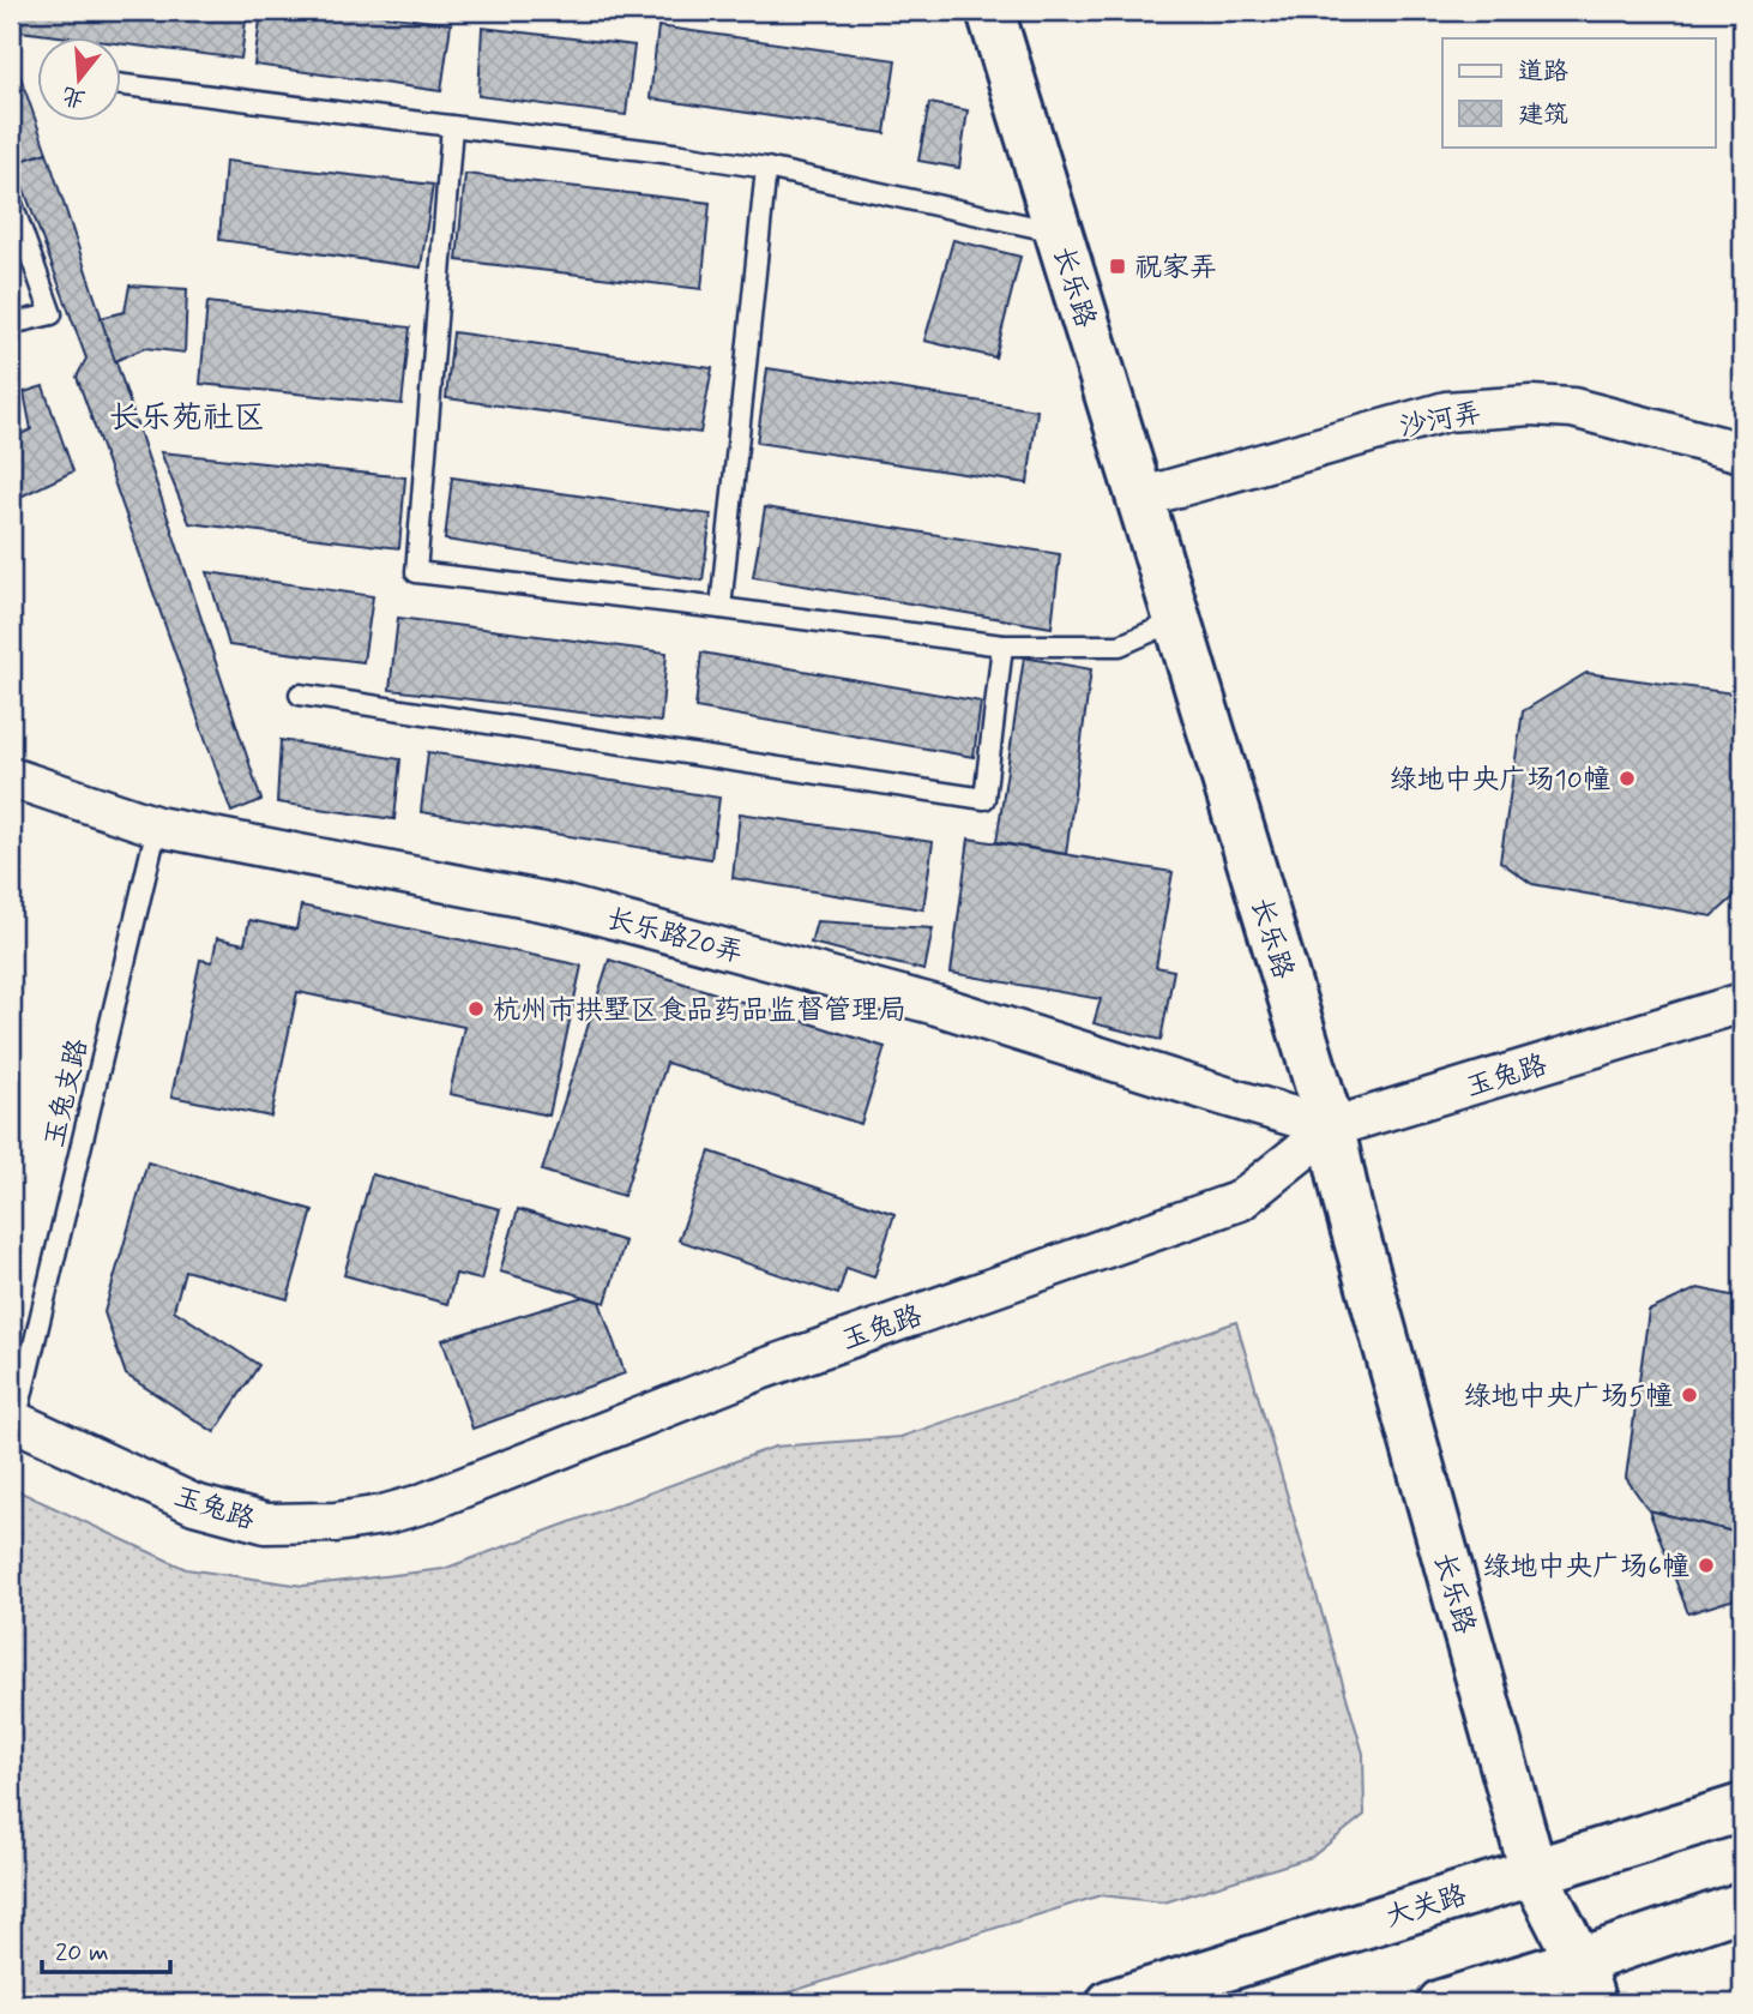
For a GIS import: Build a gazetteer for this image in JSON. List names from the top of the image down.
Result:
{
  "streets": {
    "street": [
      "长乐路",
      "沙河弄",
      "长乐路20弄",
      "玉兔路",
      "大关路"
    ],
    "lane": ["玉兔支路"]
  },
  "crossings": [
    ["长乐路", "沙河弄"],
    ["长乐路", "长乐路20弄"],
    ["长乐路", "玉兔路"],
    ["长乐路", "大关路"],
    ["长乐路20弄", "玉兔路"],
    ["长乐路20弄", "玉兔支路"],
    ["玉兔路", "玉兔支路"]
  ],
  "districts": ["长乐苑社区"],
  "places": {
    "transit": ["祝家弄"],
    "other": [
      "绿地中央广场10幢",
      "杭州市拱墅区食品药品监督管理局",
      "绿地中央广场5幢",
      "绿地中央广场6幢"
    ]
  },
  "legend": ["道路", "建筑"],
  "scale_bar": "20 m",
  "north": "bottom"
}
